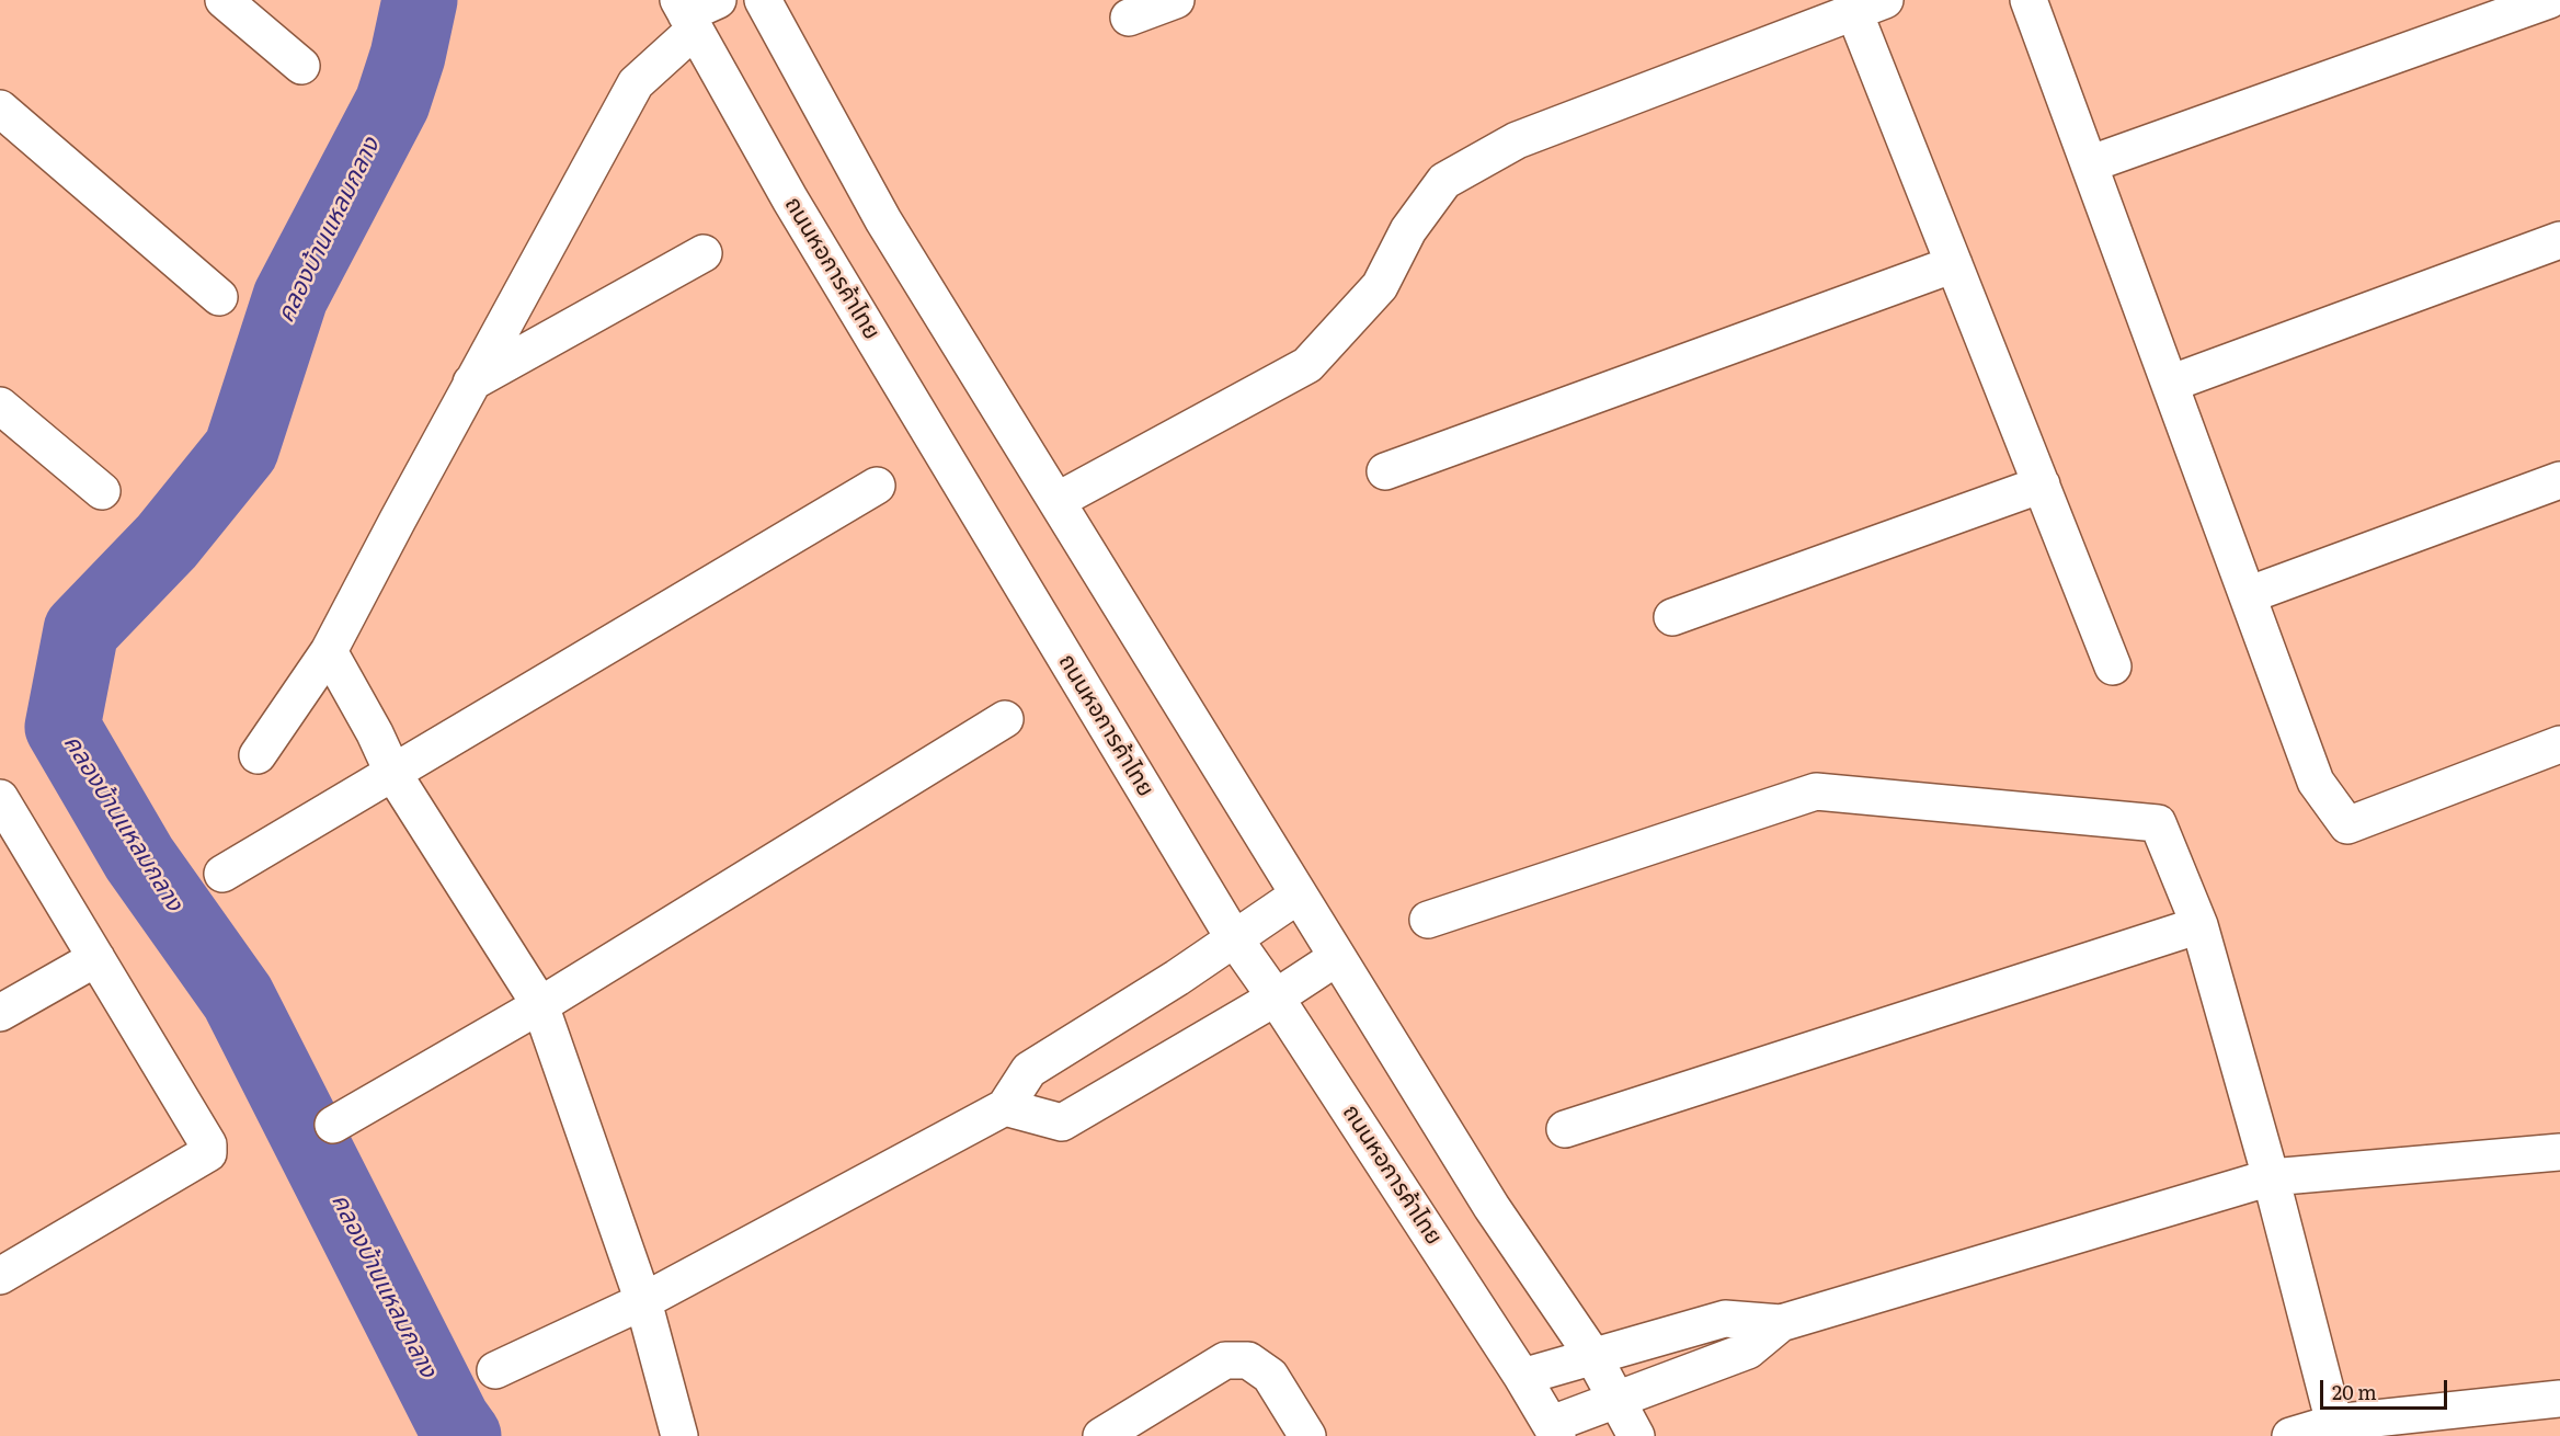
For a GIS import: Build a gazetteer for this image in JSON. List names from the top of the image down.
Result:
{
  "streets": {
    "street": ["ถนนหอการค้าไทย"]
  },
  "water": ["คลองบ้านแหลมกลาง"],
  "scale_bar": "20 m"
}
